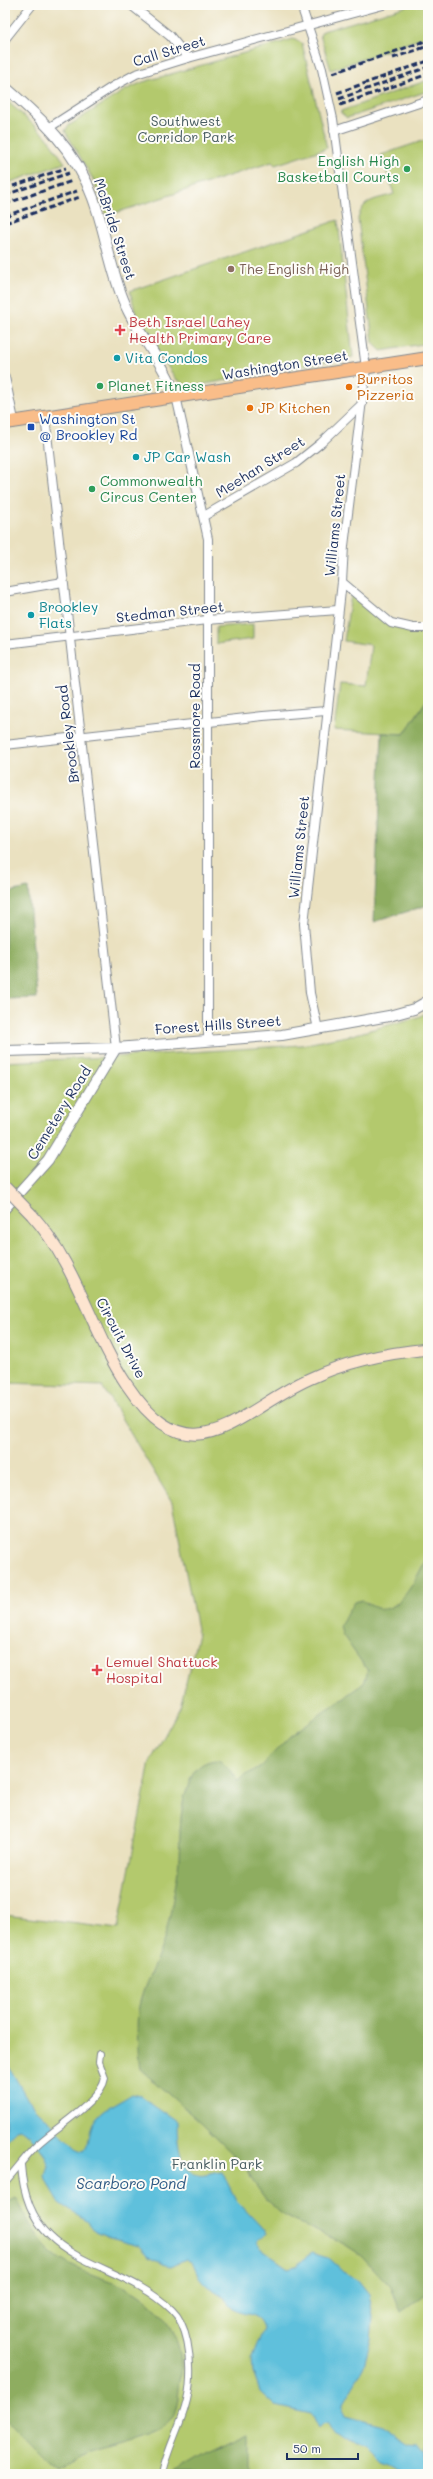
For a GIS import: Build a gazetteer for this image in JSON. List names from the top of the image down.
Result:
{
  "streets": {
    "main road": ["Washington Street", "Circuit Drive"],
    "street": [
      "Call Street",
      "McBride Street",
      "Meehan Street",
      "Williams Street",
      "Stedman Street",
      "Rossmore Road",
      "Brookley Road",
      "Forest Hills Street",
      "Cemetery Road"
    ]
  },
  "crossings": [
    ["Call Street", "McBride Street"],
    ["Call Street", "Williams Street"],
    ["McBride Street", "Washington Street"],
    ["McBride Street", "Rossmore Road"],
    ["Washington Street", "Williams Street"],
    ["Washington Street", "Rossmore Road"],
    ["Washington Street", "Brookley Road"],
    ["Meehan Street", "Williams Street"],
    ["Meehan Street", "Rossmore Road"],
    ["Williams Street", "Stedman Street"],
    ["Williams Street", "Forest Hills Street"],
    ["Stedman Street", "Rossmore Road"],
    ["Stedman Street", "Brookley Road"],
    ["Rossmore Road", "Forest Hills Street"],
    ["Brookley Road", "Forest Hills Street"],
    ["Brookley Road", "Cemetery Road"],
    ["Forest Hills Street", "Cemetery Road"]
  ],
  "water": ["Scarboro Pond"],
  "parks": ["Southwest Corridor Park", "Franklin Park"],
  "places": {
    "other": [
      "English High Basketball Courts",
      "The English High",
      "Vita Condos",
      "Planet Fitness",
      "Burritos Pizzeria",
      "JP Kitchen",
      "JP Car Wash",
      "Commonwealth Circus Center",
      "Brookley Flats"
    ],
    "health": ["Beth Israel Lahey Health Primary Care", "Lemuel Shattuck Hospital"],
    "transit": ["Washington St @ Brookley Rd"]
  },
  "scale_bar": "50 m"
}
